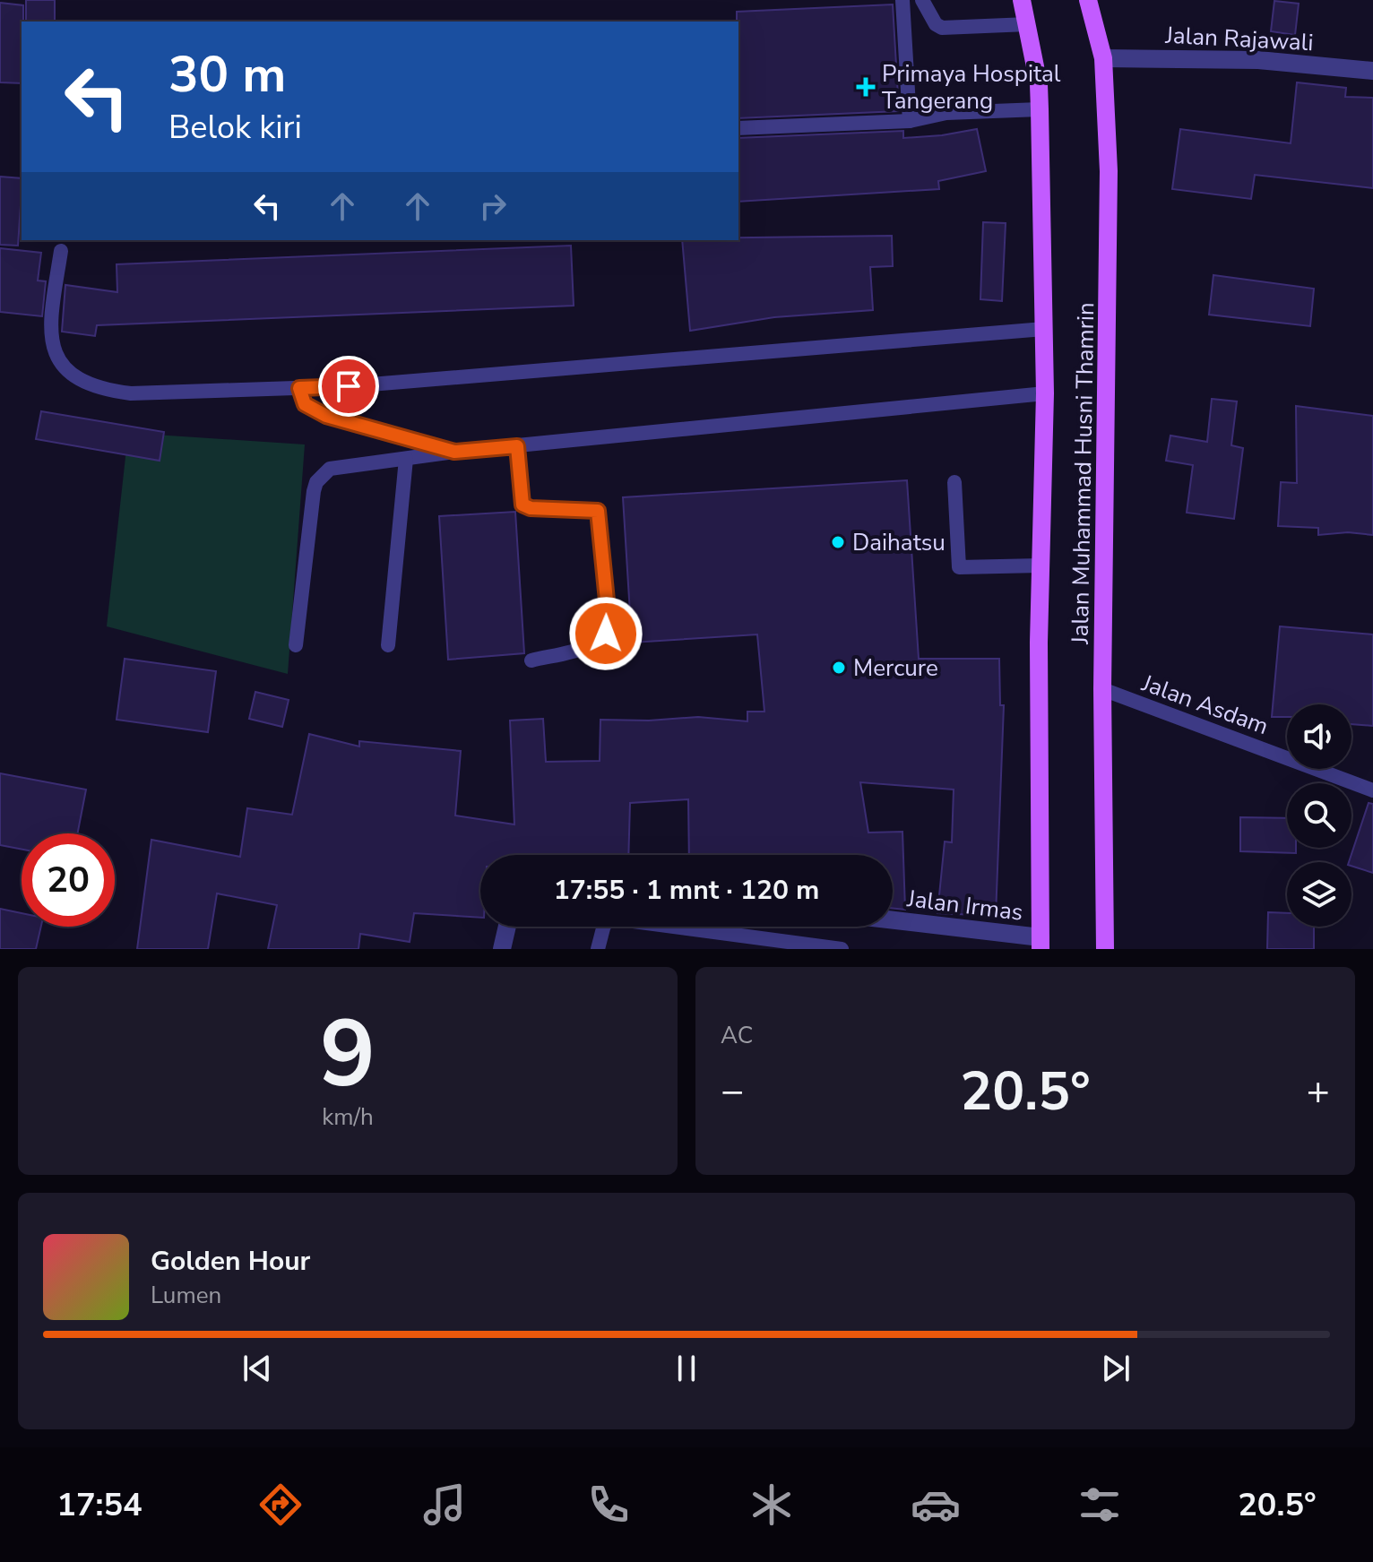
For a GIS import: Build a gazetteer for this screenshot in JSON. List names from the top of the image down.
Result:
{
  "streets": {
    "main road": ["Jalan Muhammad Husni Thamrin"],
    "street": ["Jalan Rajawali", "Jalan Irmas"],
    "lane": ["Jalan Asdam"]
  },
  "crossings": [
    ["Jalan Rajawali", "Jalan Muhammad Husni Thamrin"],
    ["Jalan Muhammad Husni Thamrin", "Jalan Asdam"],
    ["Jalan Muhammad Husni Thamrin", "Jalan Irmas"]
  ],
  "places": {
    "health": ["Primaya Hospital Tangerang"],
    "other": ["Daihatsu", "Mercure"]
  },
  "page": {
    "turn": ["30 m", "Belok kiri"],
    "limit": "20",
    "trip": "17:55 · 1 mnt · 120 m",
    "tile": [
      ["9", "km/h"],
      "AC"
    ],
    "heat": ["−", "20.5°", "+"],
    "song": ["Golden Hour", "Lumen"],
    "tabs": ["17:54", "20.5°"]
  }
}
